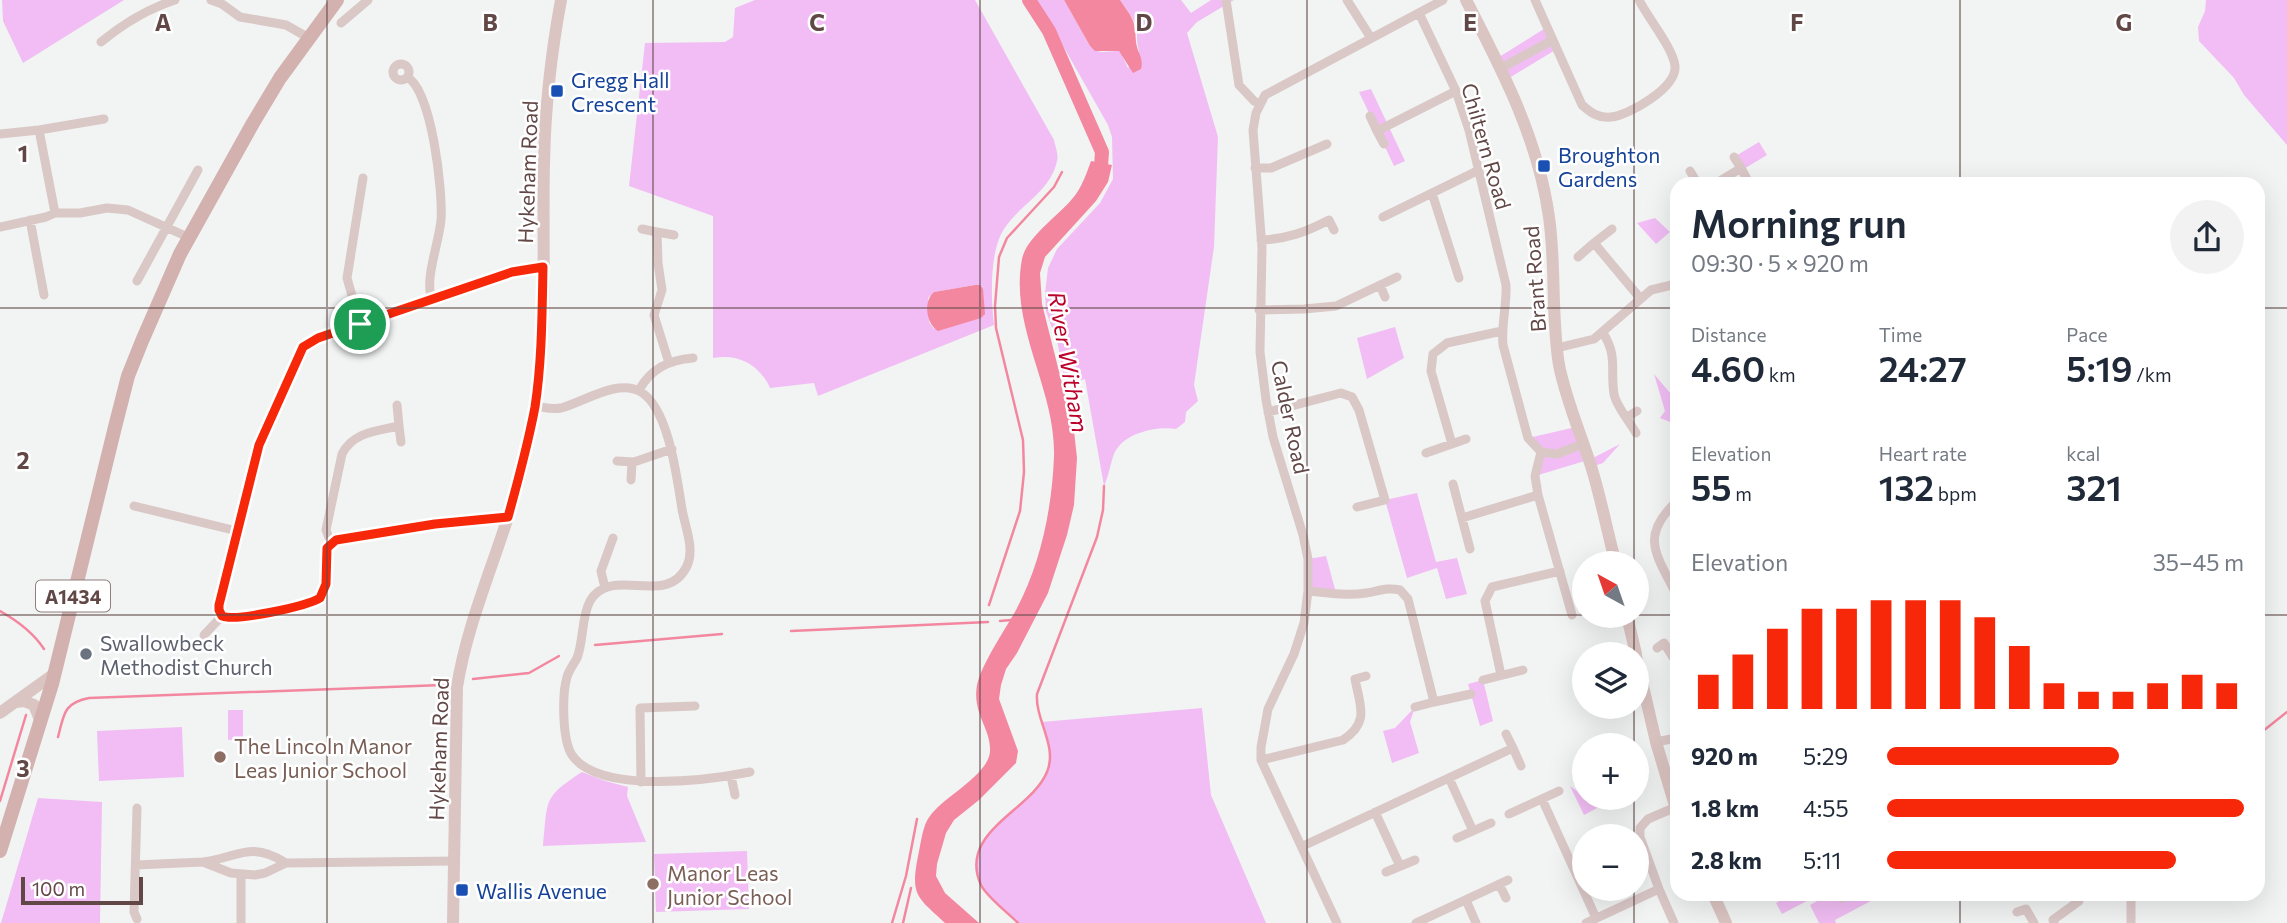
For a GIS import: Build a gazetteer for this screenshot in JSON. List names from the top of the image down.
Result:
{
  "streets": {
    "main road": ["A1434"],
    "street": [
      "Chiltern Road",
      "Hykeham Road",
      "Brant Road",
      "Calder Road"
    ]
  },
  "water": ["River Witham"],
  "places": {
    "transit": ["Gregg Hall Crescent", "Broughton Gardens", "Wallis Avenue"],
    "other": ["Swallowbeck Methodist Church", "The Lincoln Manor Leas Junior School", "Manor Leas Junior School"]
  },
  "scale_bar": "100 m",
  "north": "top left",
  "page": {
    "heading": ["Morning run", "09:30 · 5 × 920 m"],
    "stats": [
      ["Distance", "4.60 km"],
      ["Time", "24:27"],
      ["Pace", "5:19 /km"],
      ["Elevation", "55 m"],
      ["Heart rate", "132 bpm"],
      ["kcal", "321"]
    ],
    "chart": ["Elevation", "35–45 m"],
    "map_buttons": ["+", "−"],
    "list": [
      {
        "name": "920 m",
        "note": "5:29"
      },
      {
        "name": "1.8 km",
        "note": "4:55"
      },
      {
        "name": "2.8 km",
        "note": "5:11"
      }
    ],
    "scale": "100 m"
  },
  "grid": {
    "columns": [
      "A",
      "B",
      "C",
      "D",
      "E",
      "F",
      "G"
    ],
    "rows": ["1", "2", "3"]
  }
}
